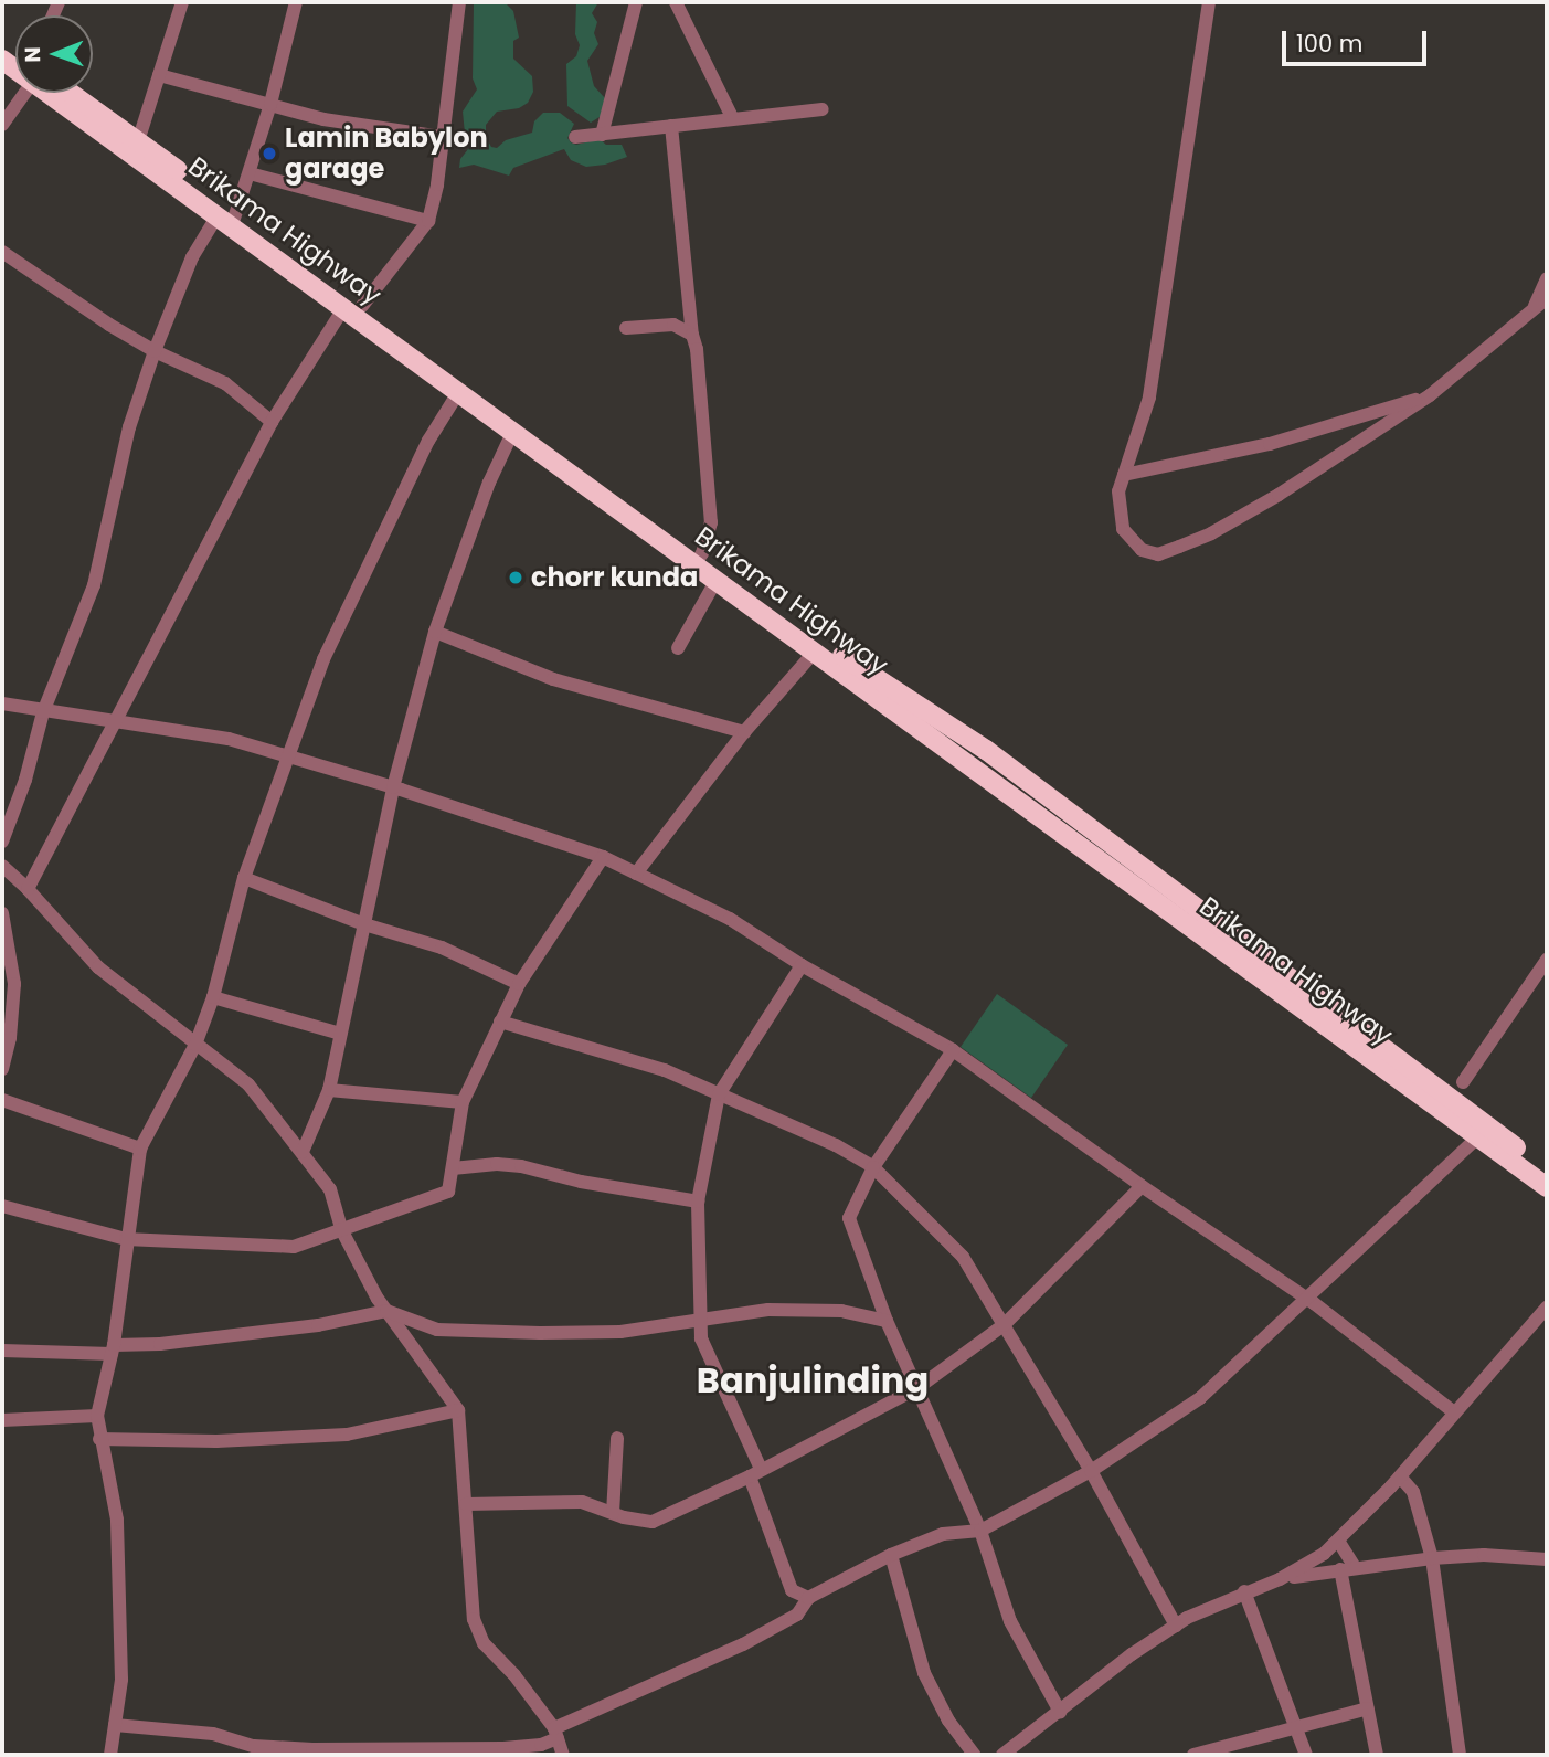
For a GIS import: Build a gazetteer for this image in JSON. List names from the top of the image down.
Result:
{
  "streets": {
    "highway": ["Brikama Highway"]
  },
  "districts": ["Banjulinding"],
  "places": ["Lamin Babylon garage", "chorr kunda"],
  "scale_bar": "100 m",
  "north": "left"
}
